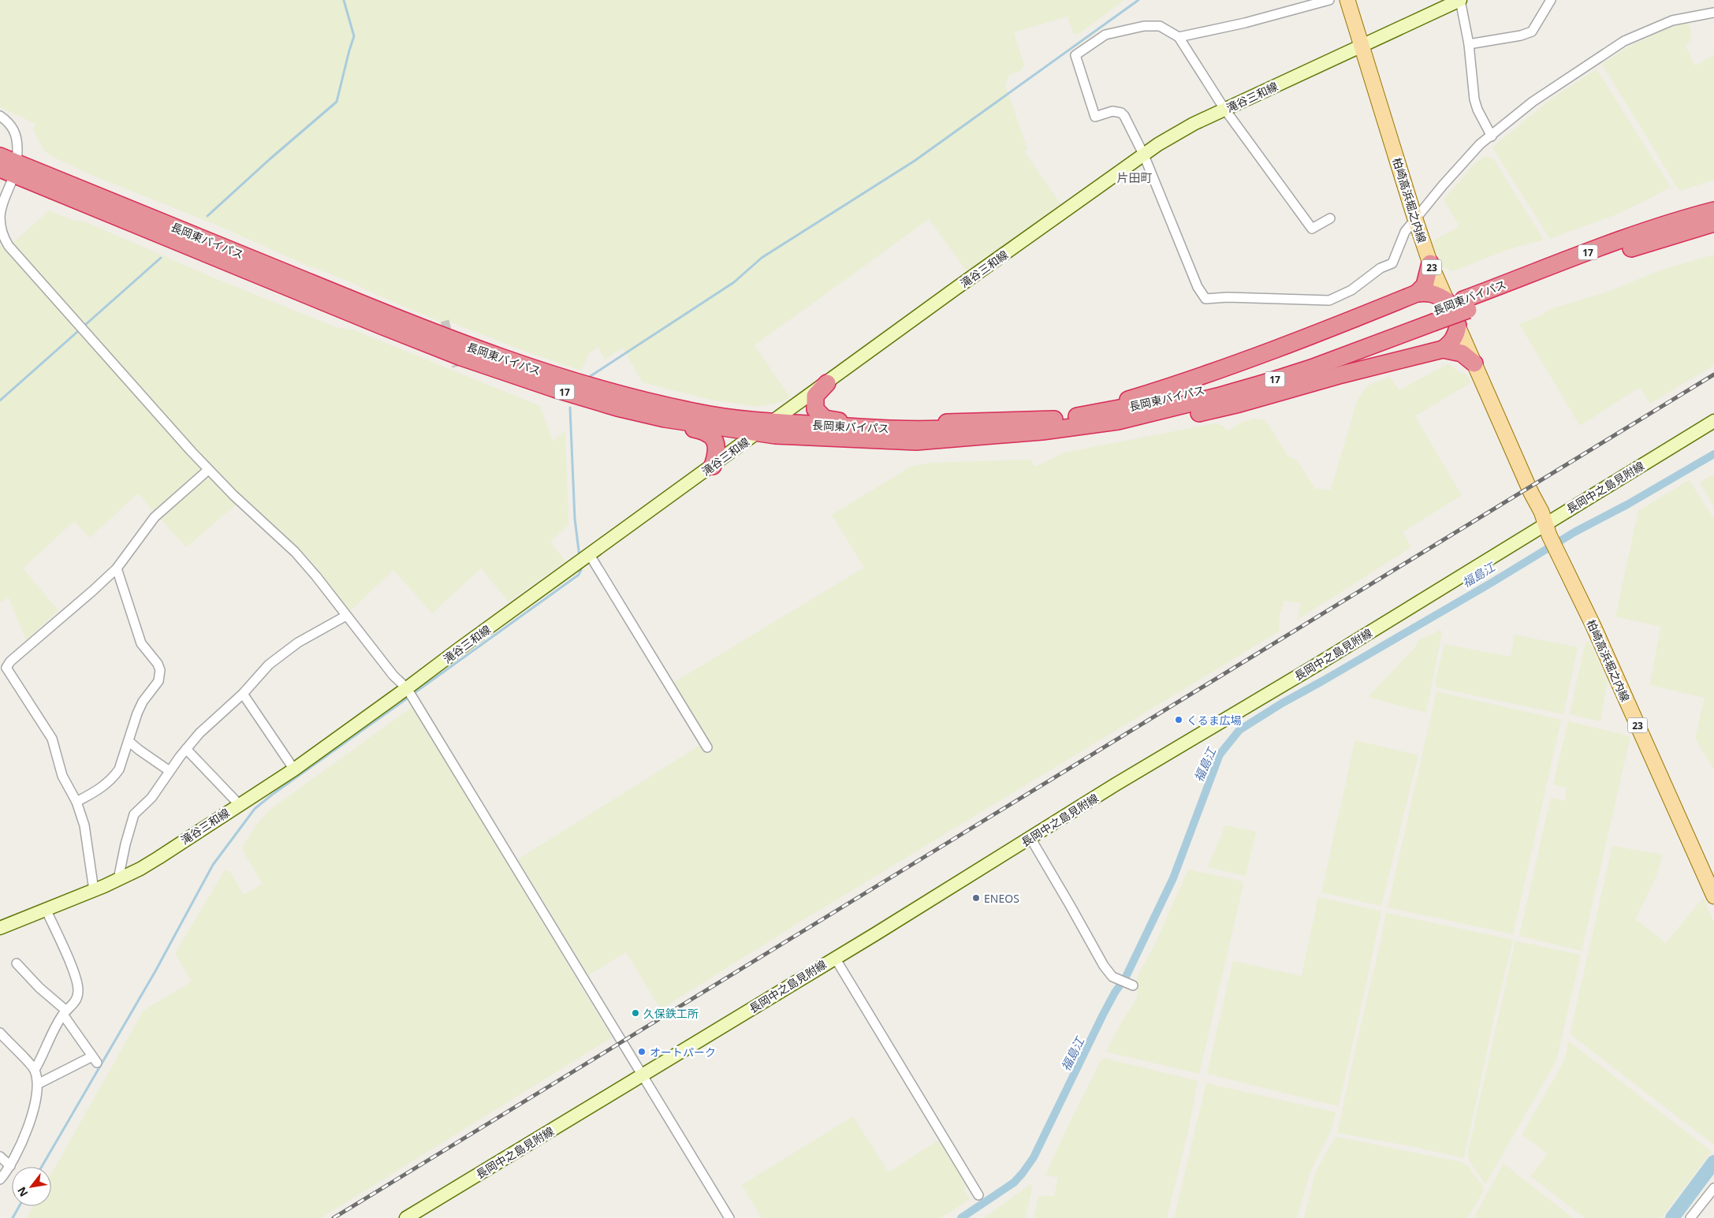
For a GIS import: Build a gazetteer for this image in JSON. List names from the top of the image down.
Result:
{
  "streets": {
    "highway": ["長岡東バイパス", "17"],
    "main road": [
      "滝谷三和線",
      "柏崎高浜堀之内線",
      "23",
      "長岡中之島見附線"
    ]
  },
  "crossings": [
    ["滝谷三和線", "柏崎高浜堀之内線"],
    ["滝谷三和線", "長岡東バイパス"],
    ["柏崎高浜堀之内線", "長岡中之島見附線"]
  ],
  "districts": ["片田町"],
  "water": ["福島江"],
  "places": [
    "くるま広場",
    "ENEOS",
    "久保鉄工所",
    "オートパーク"
  ],
  "north": "bottom left"
}
